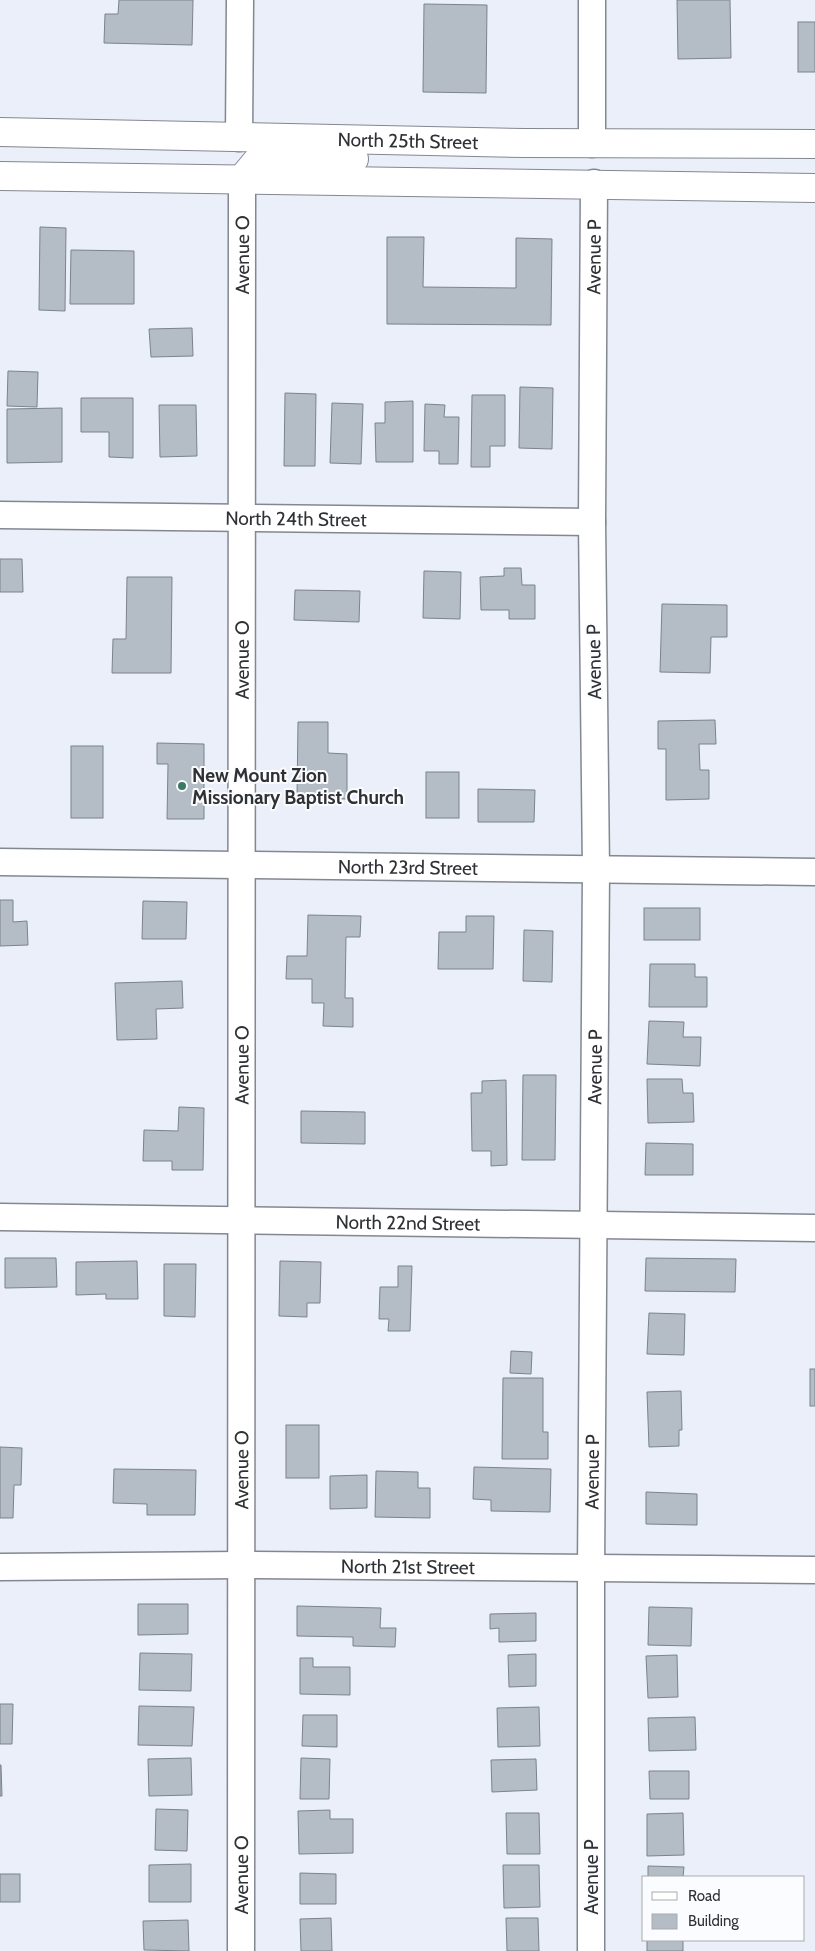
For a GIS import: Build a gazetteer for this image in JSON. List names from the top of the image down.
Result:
{
  "streets": {
    "main road": ["North 25th Street"],
    "street": [
      "Avenue O",
      "Avenue P",
      "North 24th Street",
      "North 23rd Street",
      "North 22nd Street",
      "North 21st Street"
    ]
  },
  "crossings": [
    ["Avenue O", "North 24th Street"],
    ["Avenue O", "North 23rd Street"],
    ["Avenue O", "North 22nd Street"],
    ["Avenue O", "North 21st Street"],
    ["Avenue P", "North 24th Street"],
    ["Avenue P", "North 23rd Street"],
    ["Avenue P", "North 22nd Street"],
    ["Avenue P", "North 21st Street"]
  ],
  "places": ["New Mount Zion Missionary Baptist Church"],
  "legend": ["Road", "Building"]
}
